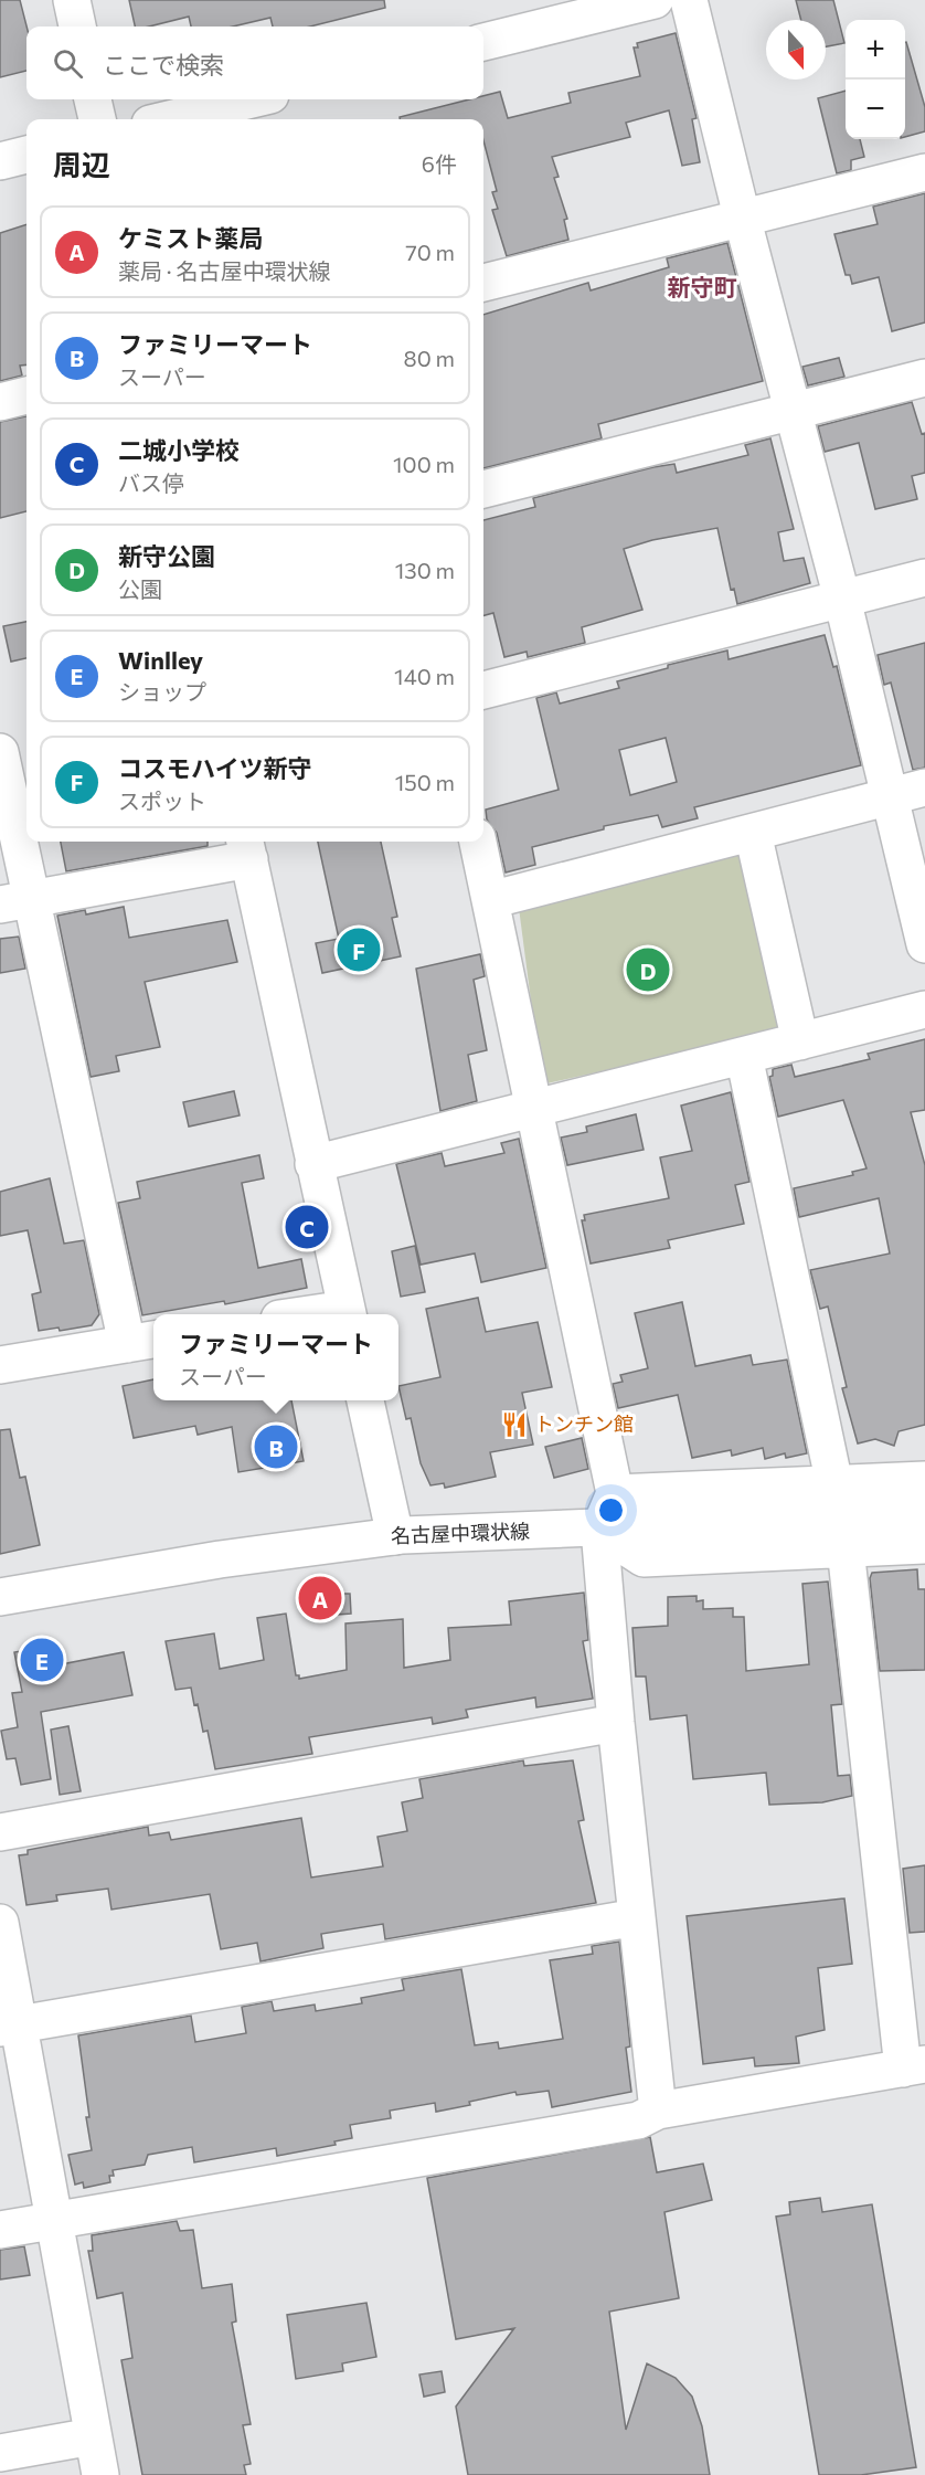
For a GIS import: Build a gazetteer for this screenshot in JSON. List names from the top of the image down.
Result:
{
  "streets": {
    "street": ["名古屋中環状線"]
  },
  "districts": ["新守町"],
  "places": {
    "restaurant": ["トンチン館"]
  },
  "north": "bottom",
  "page": {
    "map_buttons": ["+", "−"],
    "search": "ここで検索",
    "heading": ["周辺", "6件"],
    "list": [
      {
        "mark": "A",
        "name": "ケミスト薬局",
        "note": "薬局 · 名古屋中環状線",
        "value": "70 m"
      },
      {
        "mark": "B",
        "name": "ファミリーマート",
        "note": "スーパー",
        "value": "80 m"
      },
      {
        "mark": "C",
        "name": "二城小学校",
        "note": "バス停",
        "value": "100 m"
      },
      {
        "mark": "D",
        "name": "新守公園",
        "note": "公園",
        "value": "130 m"
      },
      {
        "mark": "E",
        "name": "Winlley",
        "note": "ショップ",
        "value": "140 m"
      },
      {
        "mark": "F",
        "name": "コスモハイツ新守",
        "note": "スポット",
        "value": "150 m"
      }
    ],
    "pins": [
      "F",
      "D",
      "C",
      "B",
      "A",
      "E"
    ],
    "popup": ["ファミリーマート", "スーパー"]
  }
}
